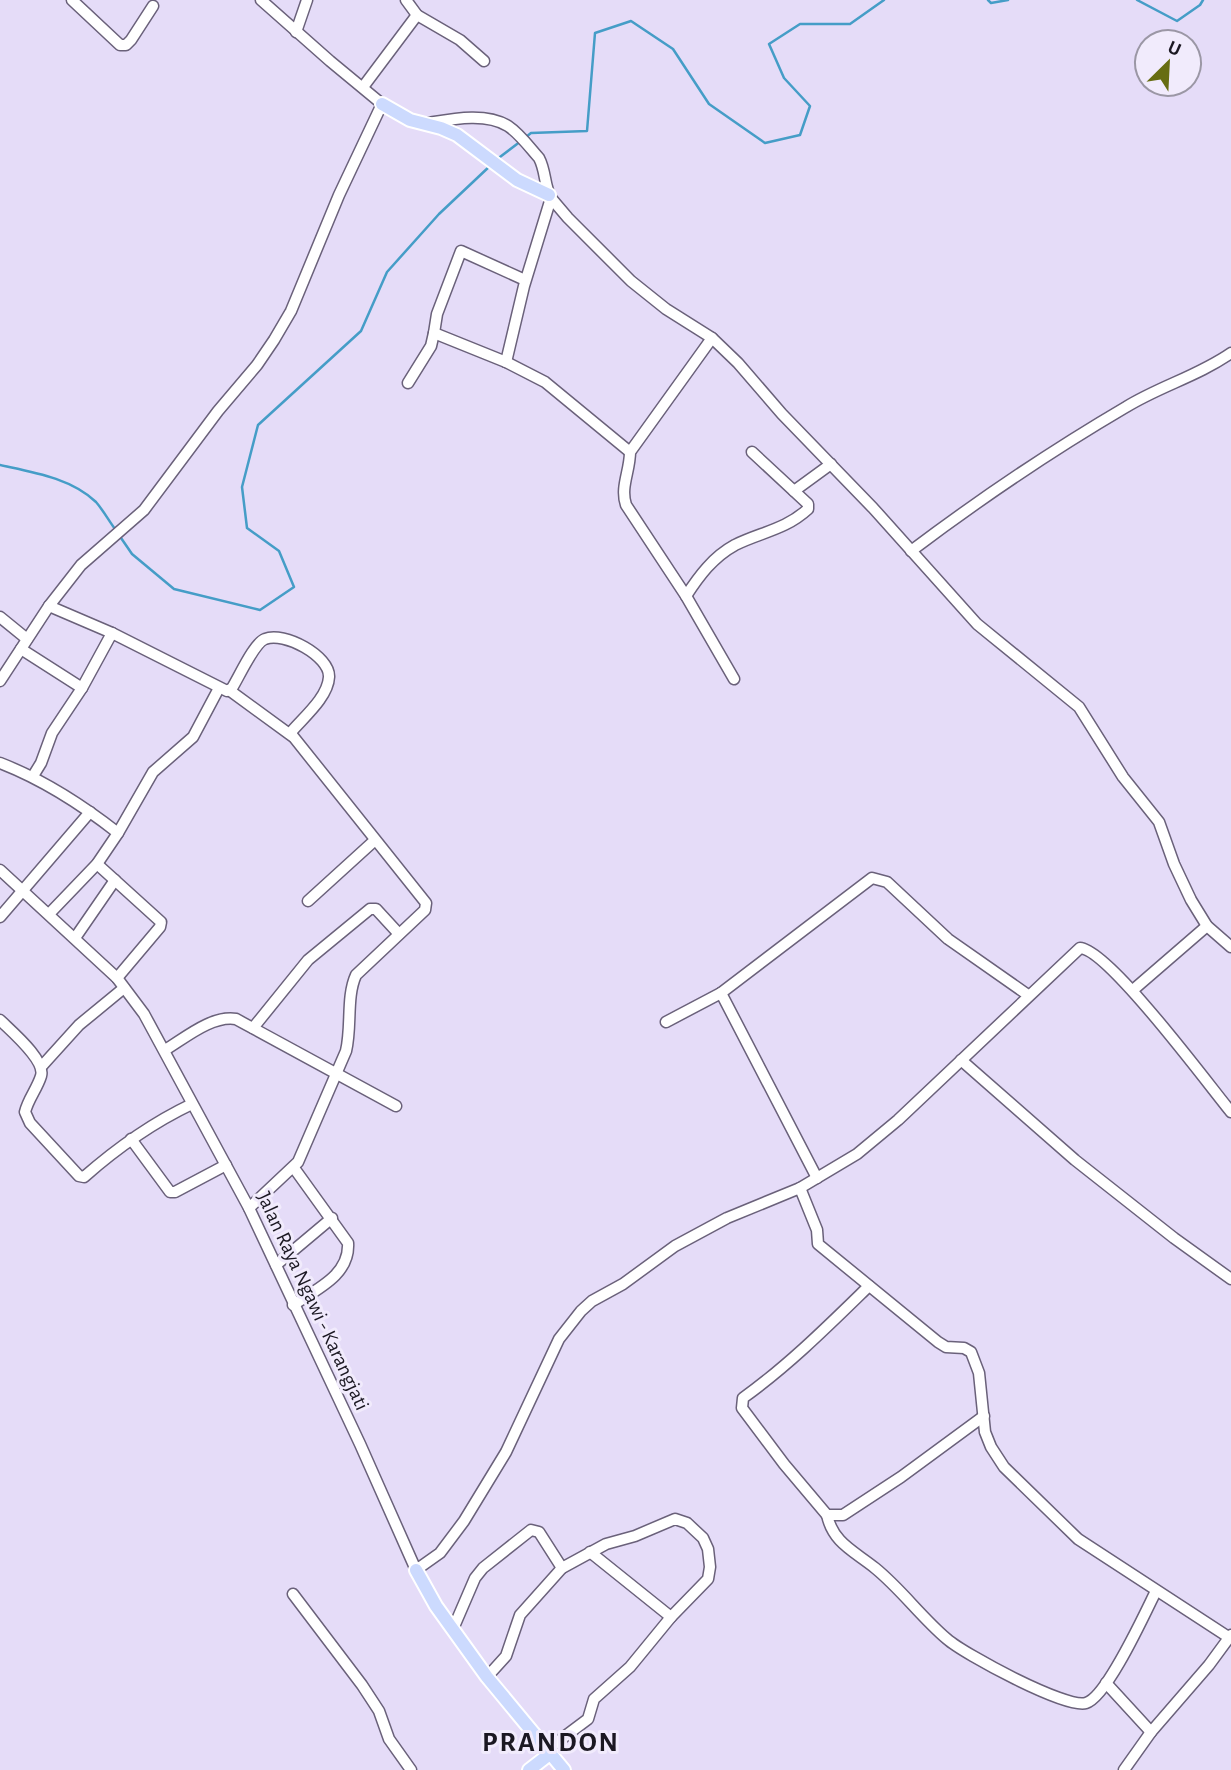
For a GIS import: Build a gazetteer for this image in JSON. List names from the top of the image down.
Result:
{
  "streets": {
    "main road": ["Jalan Raya Ngawi - Karangjati"]
  },
  "districts": ["PRANDON"],
  "north": "top right"
}
